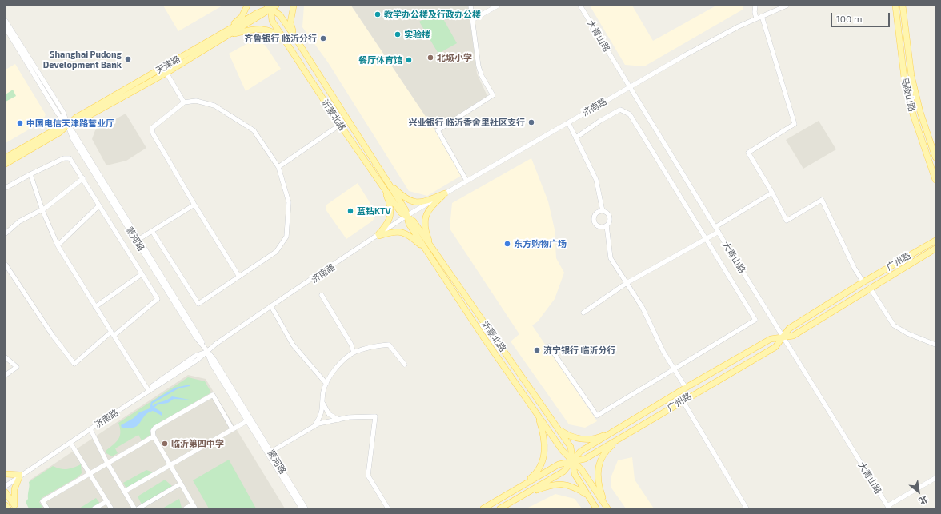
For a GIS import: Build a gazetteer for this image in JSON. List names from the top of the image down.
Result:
{
  "streets": {
    "main road": [
      "天津路",
      "马陵山路",
      "沂蒙北路",
      "广州路"
    ],
    "street": ["大青山路", "济南路", "蒙河路"]
  },
  "crossings": [
    ["大青山路", "济南路"],
    ["大青山路", "广州路"],
    ["天津路", "沂蒙北路"],
    ["天津路", "蒙河路"],
    ["济南路", "沂蒙北路"],
    ["济南路", "蒙河路"],
    ["沂蒙北路", "广州路"]
  ],
  "places": [
    "教学办公楼及行政办公楼",
    "实验楼",
    "齐鲁银行 临沂分行",
    "北城小学",
    "Shanghai Pudong Development Bank",
    "餐厅体育馆",
    "兴业银行 临沂香舍里社区支行",
    "中国电信天津路营业厅",
    "蓝钻KTV",
    "东方购物广场",
    "济宁银行 临沂分行",
    "临沂第四中学"
  ],
  "scale_bar": "100 m",
  "north": "bottom right"
}
